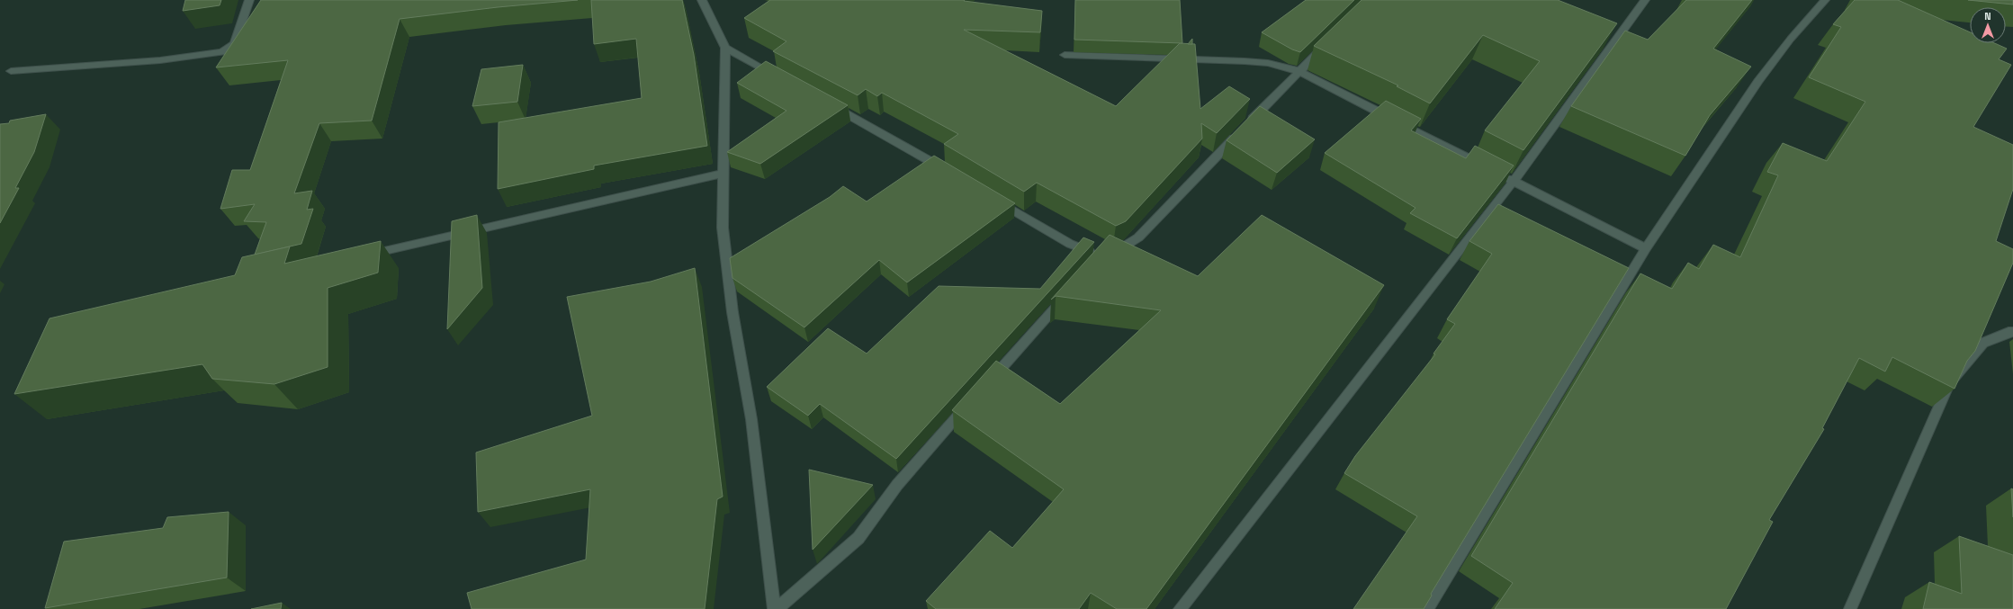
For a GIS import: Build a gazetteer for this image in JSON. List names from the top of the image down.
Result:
{
  "north": "top"
}
